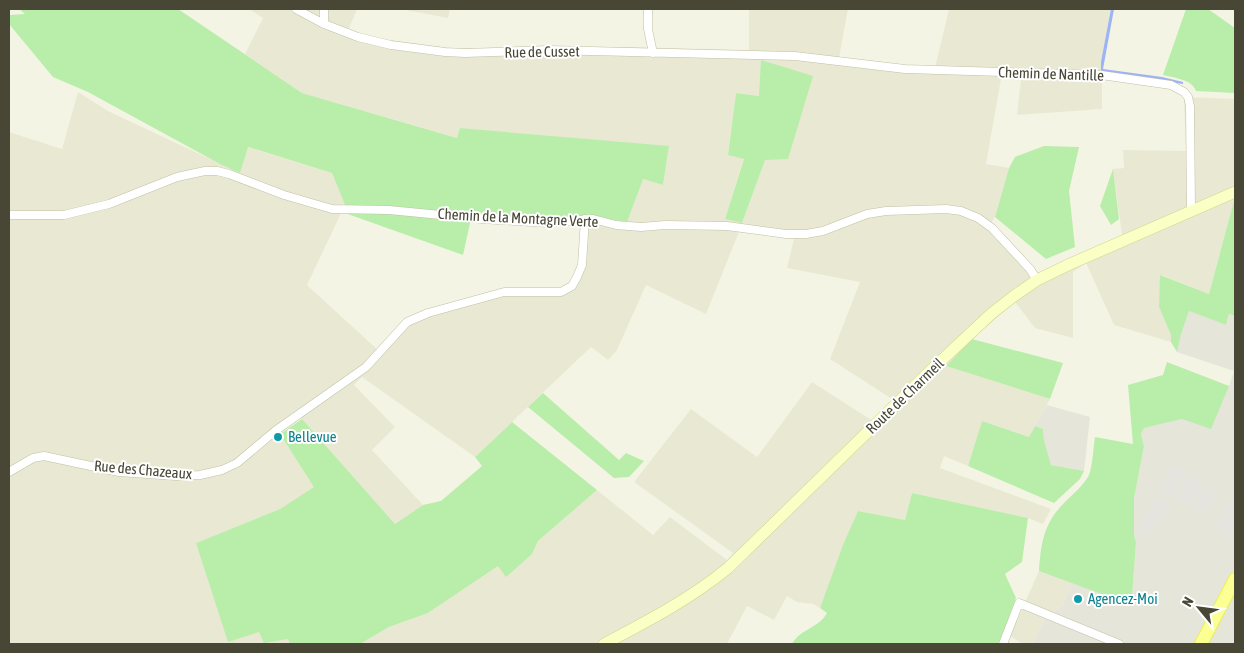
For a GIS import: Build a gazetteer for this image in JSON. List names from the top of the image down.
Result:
{
  "streets": {
    "main road": ["Route de Charmeil"],
    "street": [
      "Rue de Cusset",
      "Chemin de Nantille",
      "Chemin de la Montagne Verte",
      "Rue des Chazeaux"
    ]
  },
  "crossings": [
    ["Rue de Cusset", "Chemin de Nantille"],
    ["Chemin de Nantille", "Route de Charmeil"],
    ["Chemin de la Montagne Verte", "Route de Charmeil"],
    ["Chemin de la Montagne Verte", "Rue des Chazeaux"]
  ],
  "places": ["Bellevue", "Agencez-Moi"],
  "north": "top left"
}
